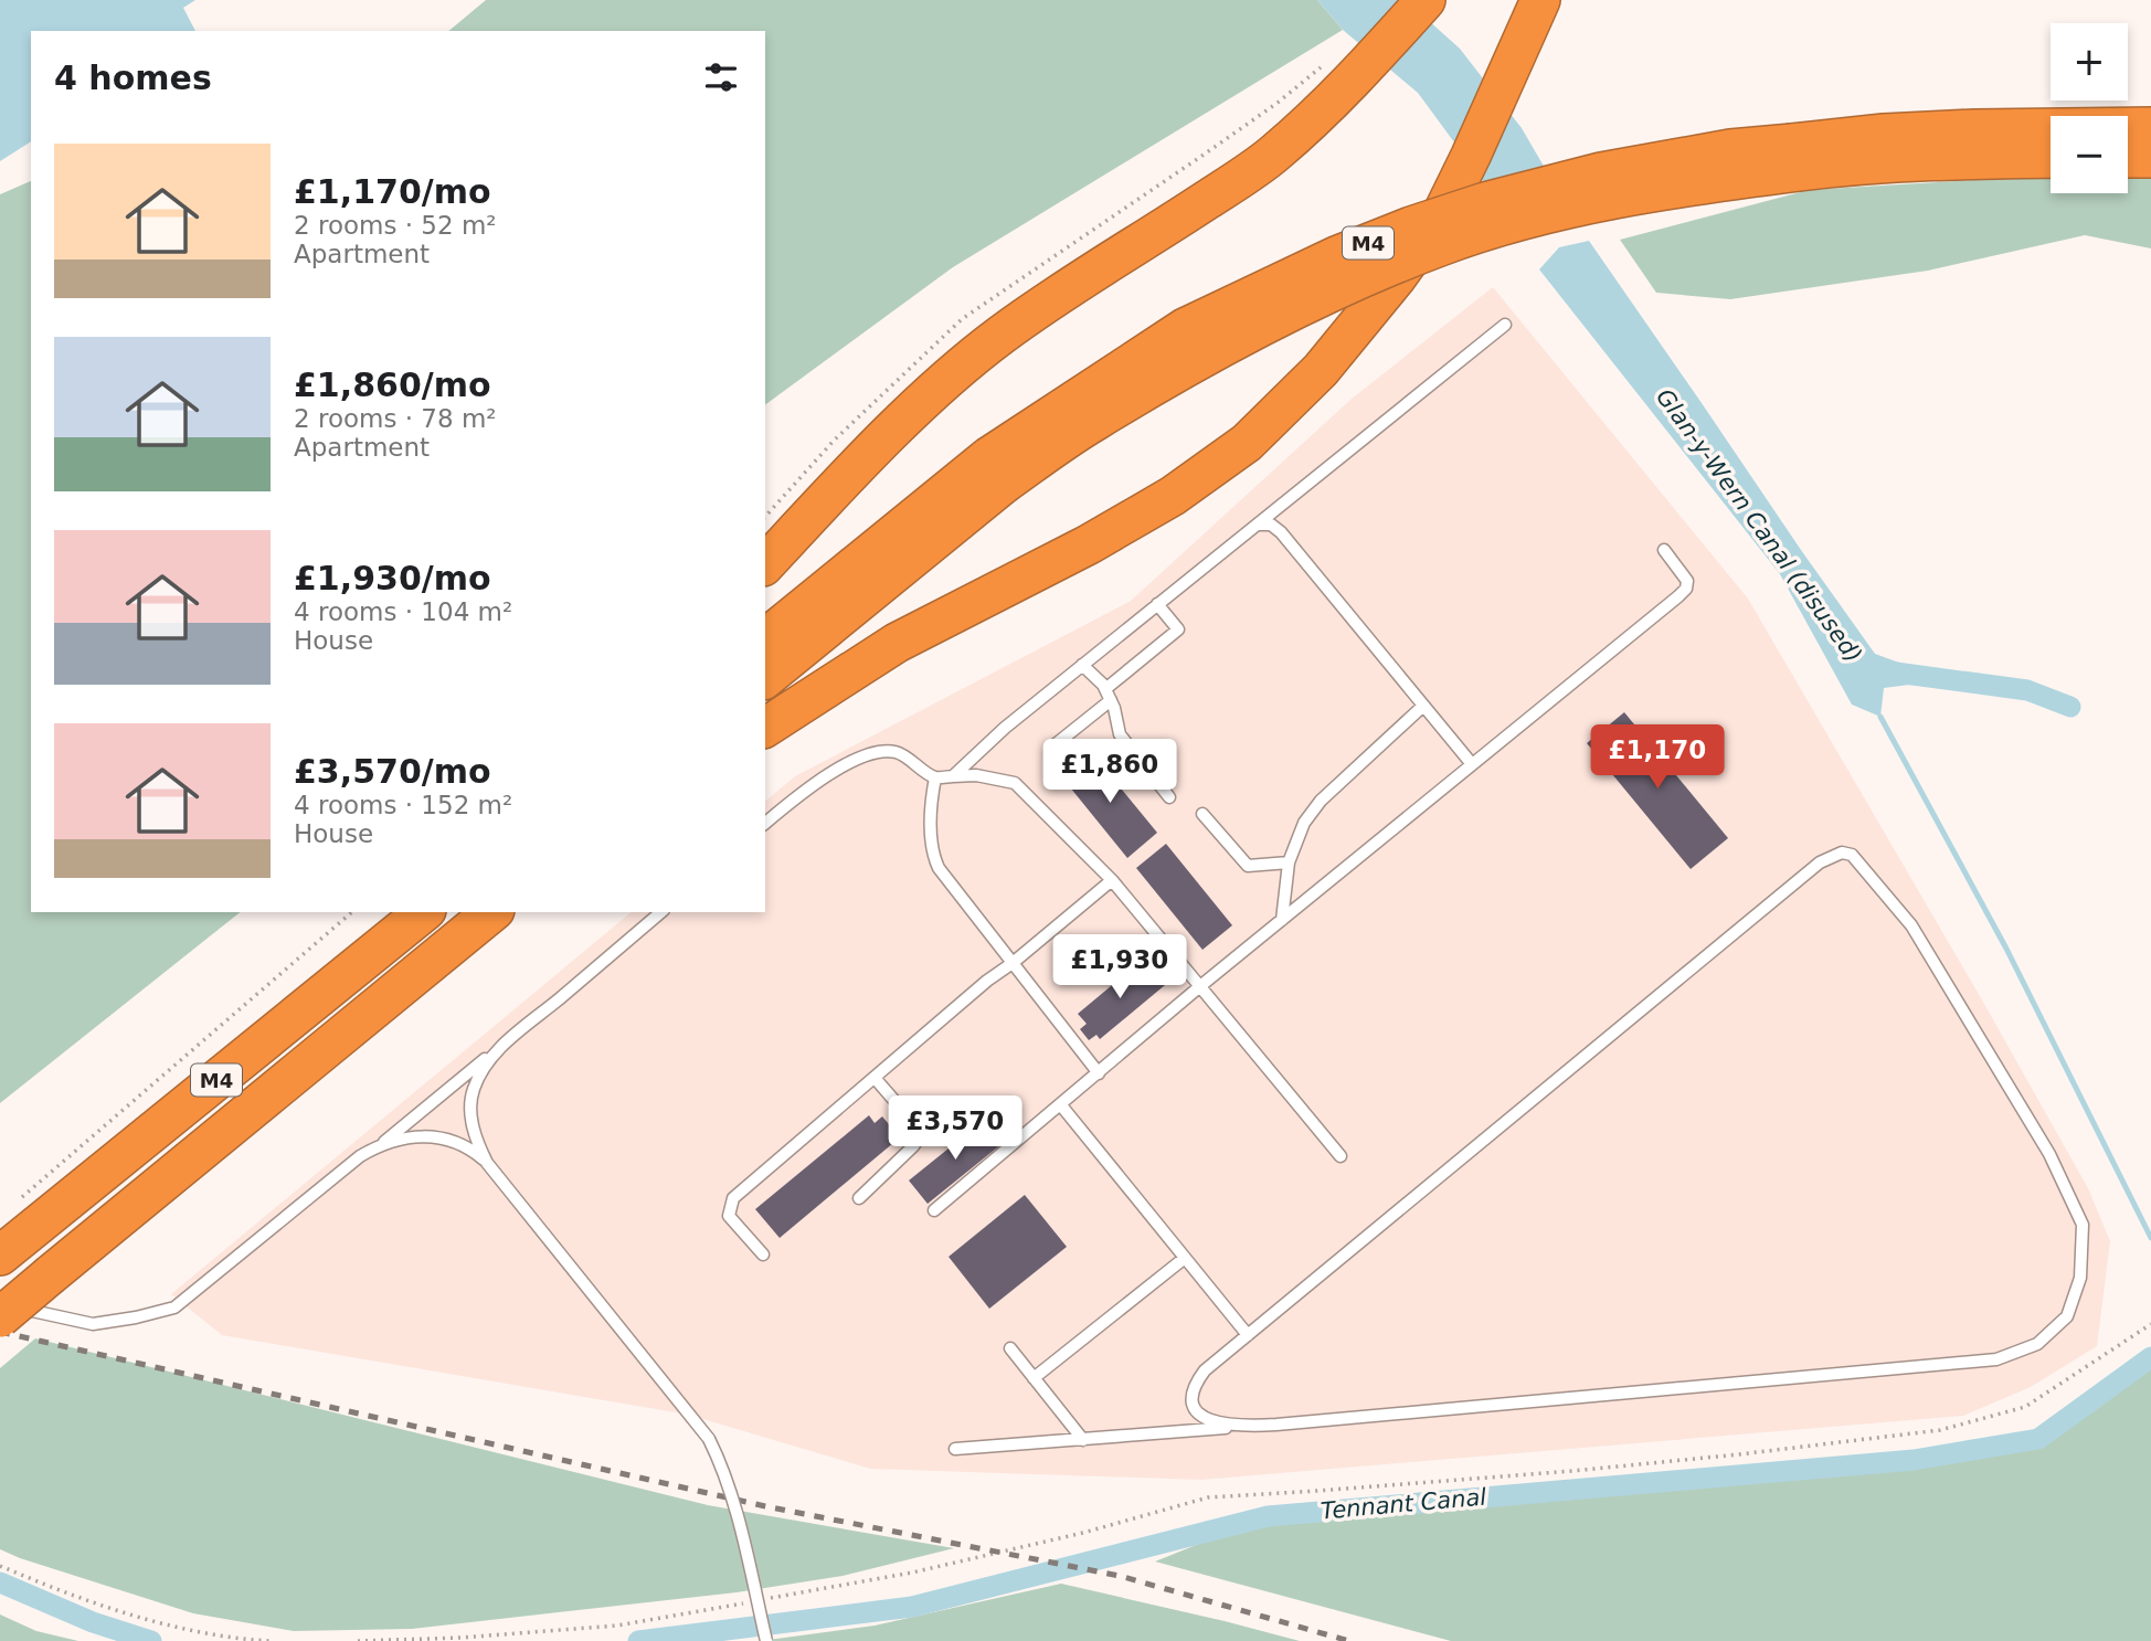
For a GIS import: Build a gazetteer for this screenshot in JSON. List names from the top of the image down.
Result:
{
  "streets": {
    "highway": ["M4"]
  },
  "water": ["Glan-y-Wern Canal (disused)", "Tennant Canal"],
  "page": {
    "map_buttons": ["+", "−"],
    "heading": "4 homes",
    "list": [
      {
        "name": "£1,170/mo",
        "note": "2 rooms · 52 m² · Apartment"
      },
      {
        "name": "£1,860/mo",
        "note": "2 rooms · 78 m² · Apartment"
      },
      {
        "name": "£1,930/mo",
        "note": "4 rooms · 104 m² · House"
      },
      {
        "name": "£3,570/mo",
        "note": "4 rooms · 152 m² · House"
      }
    ],
    "price": [
      "£1,170",
      "£1,860",
      "£1,930",
      "£3,570"
    ]
  }
}
